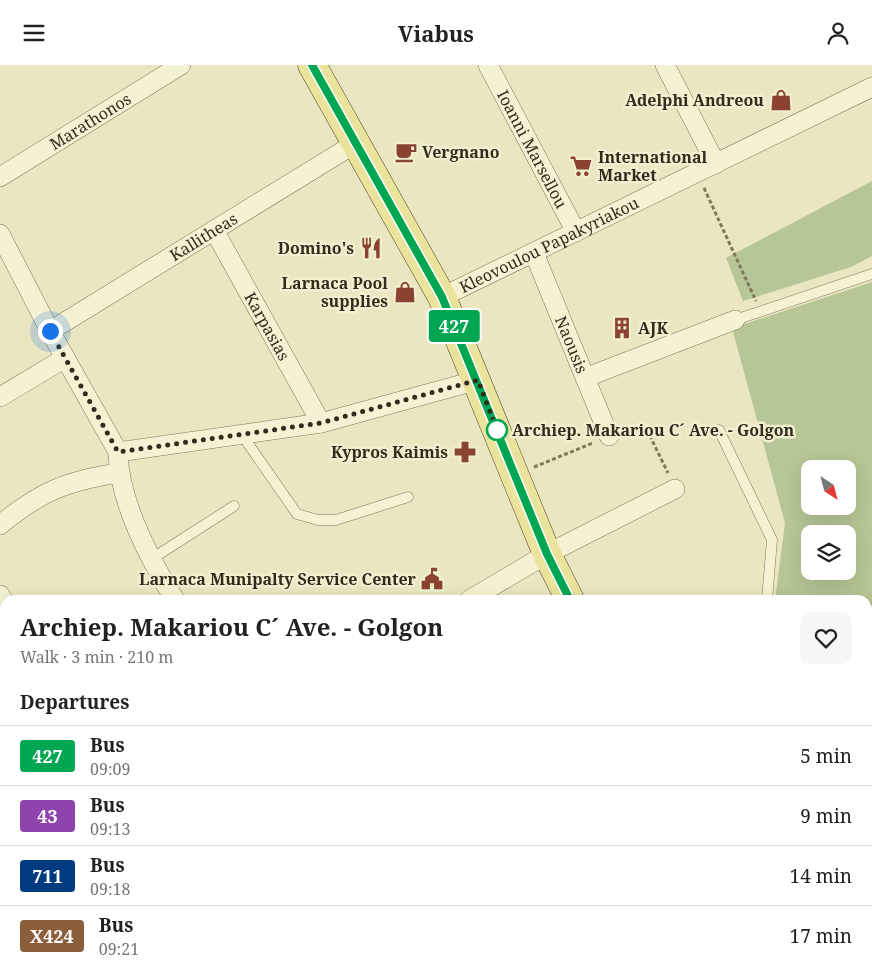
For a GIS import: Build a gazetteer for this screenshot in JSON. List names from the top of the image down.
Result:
{
  "streets": {
    "street": [
      "Marathonos",
      "Ioanni Marsellou",
      "Kallitheas",
      "Kleovoulou Papakyriakou",
      "Karpasias",
      "Naousis"
    ]
  },
  "crossings": [
    ["Ioanni Marsellou", "Kleovoulou Papakyriakou"],
    ["Kallitheas", "Karpasias"],
    ["Kleovoulou Papakyriakou", "Naousis"]
  ],
  "places": {
    "shop": ["Adelphi Andreou", "Larnaca Pool supplies"],
    "cafe": ["Vergnano"],
    "supermarket": ["International Market"],
    "restaurant": ["Domino's"],
    "building": ["AJK"],
    "other": ["Archiep. Makariou C´ Ave. - Golgon"],
    "pharmacy": ["Kypros Kaimis"],
    "public building": ["Larnaca Munipalty Service Center"]
  },
  "lines": ["bus line 427"],
  "north": "bottom right",
  "page": {
    "header": "Viabus",
    "on_map": "427",
    "heading": [
      ["Archiep. Makariou C´ Ave. - Golgon", "Walk · 3 min · 210 m"],
      "Departures"
    ],
    "list": [
      {
        "mark": "427",
        "name": "Bus",
        "note": "09:09",
        "value": "5 min"
      },
      {
        "mark": "43",
        "name": "Bus",
        "note": "09:13",
        "value": "9 min"
      },
      {
        "mark": "711",
        "name": "Bus",
        "note": "09:18",
        "value": "14 min"
      },
      {
        "mark": "X424",
        "name": "Bus",
        "note": "09:21",
        "value": "17 min"
      }
    ]
  }
}
